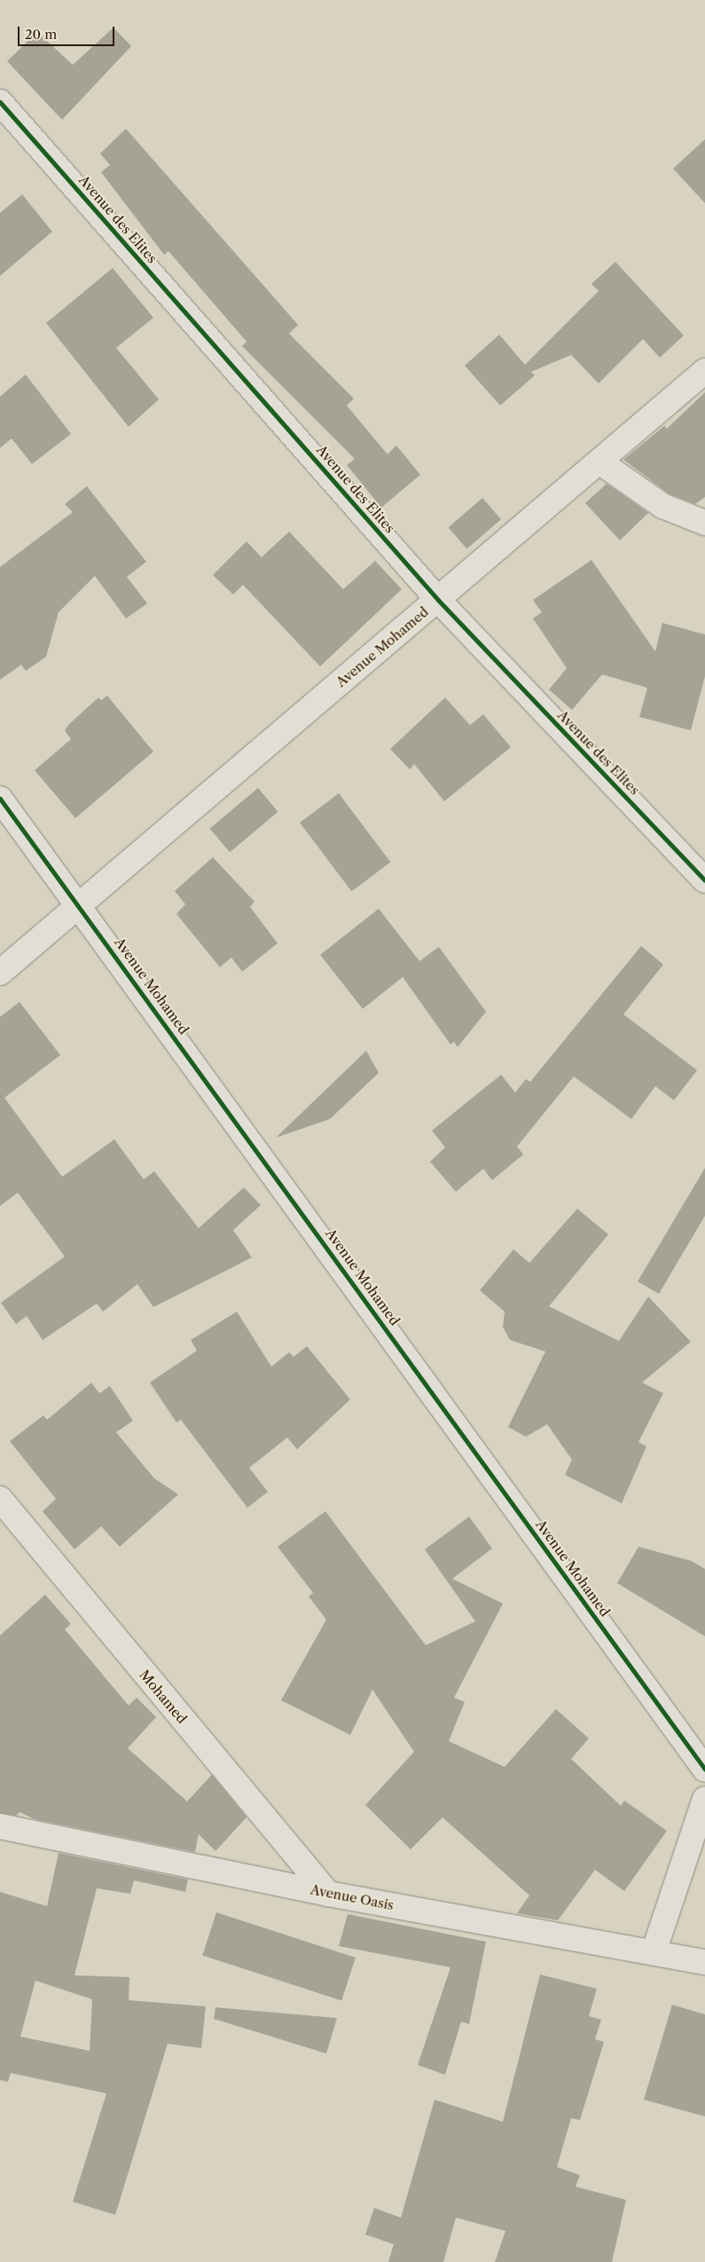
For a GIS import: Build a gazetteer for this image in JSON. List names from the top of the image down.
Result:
{
  "streets": {
    "street": [
      "Avenue des Elites",
      "Avenue Mohamed",
      "Mohamed",
      "Avenue Oasis"
    ]
  },
  "crossings": [
    ["Avenue des Elites", "Avenue Mohamed"],
    ["Mohamed", "Avenue Oasis"]
  ],
  "scale_bar": "20 m"
}
